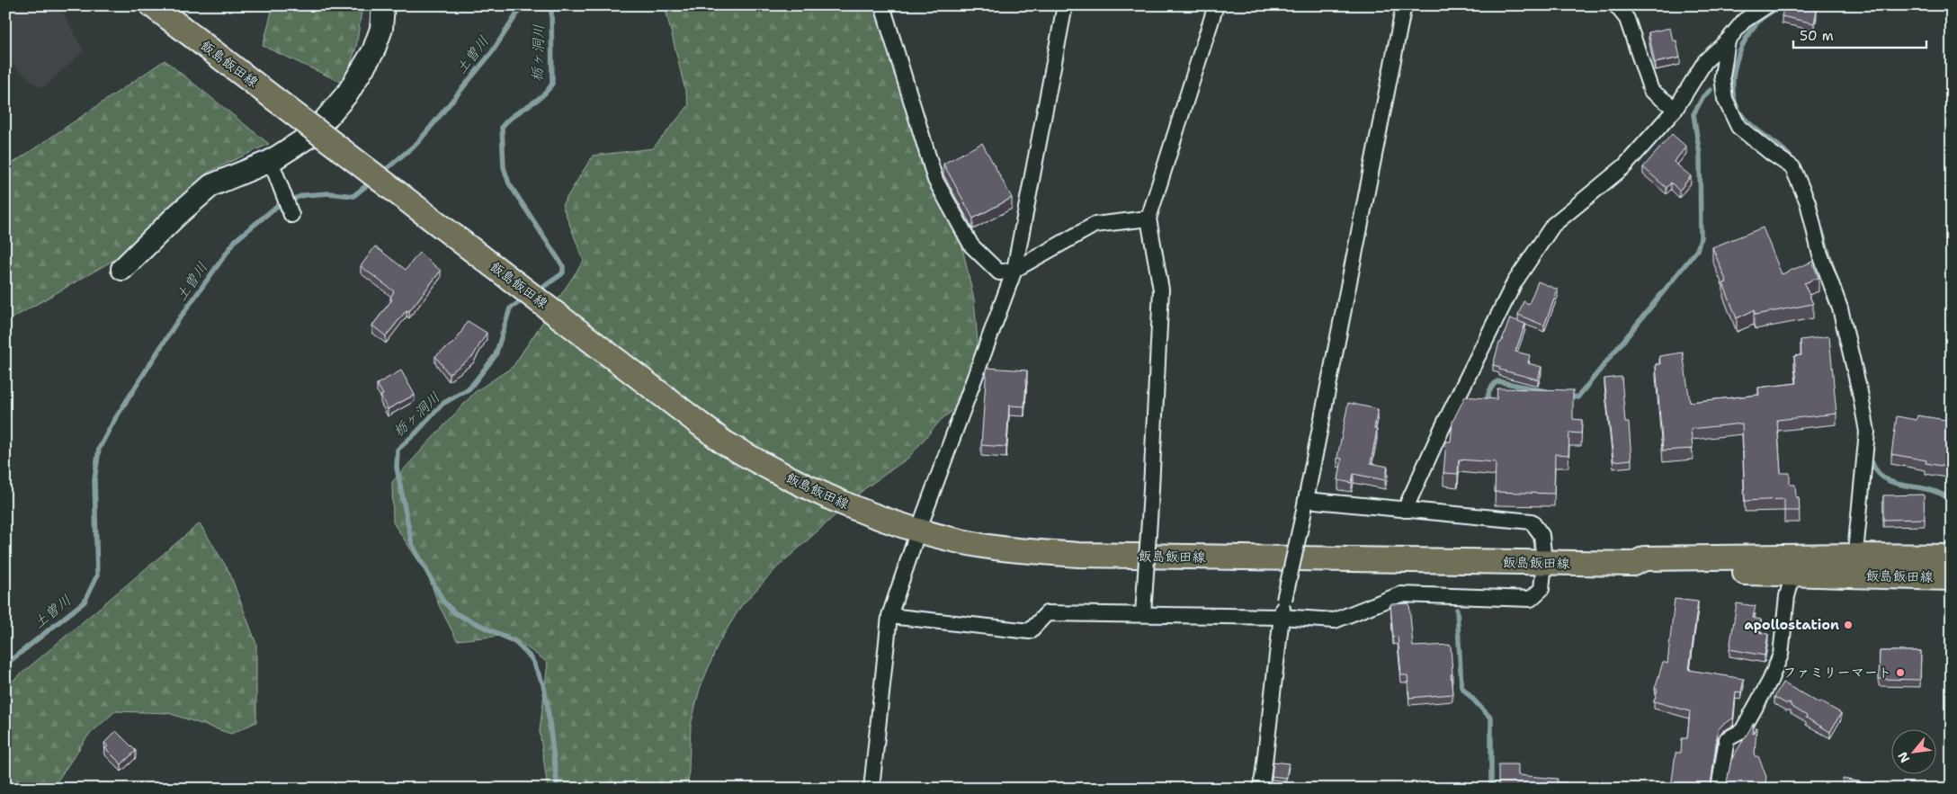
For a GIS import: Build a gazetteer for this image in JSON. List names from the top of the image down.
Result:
{
  "streets": {
    "main road": ["飯島飯田線"]
  },
  "water": ["栃ヶ洞川", "土曽川"],
  "places": ["apollostation", "ファミリーマート"],
  "scale_bar": "50 m",
  "north": "bottom left"
}
